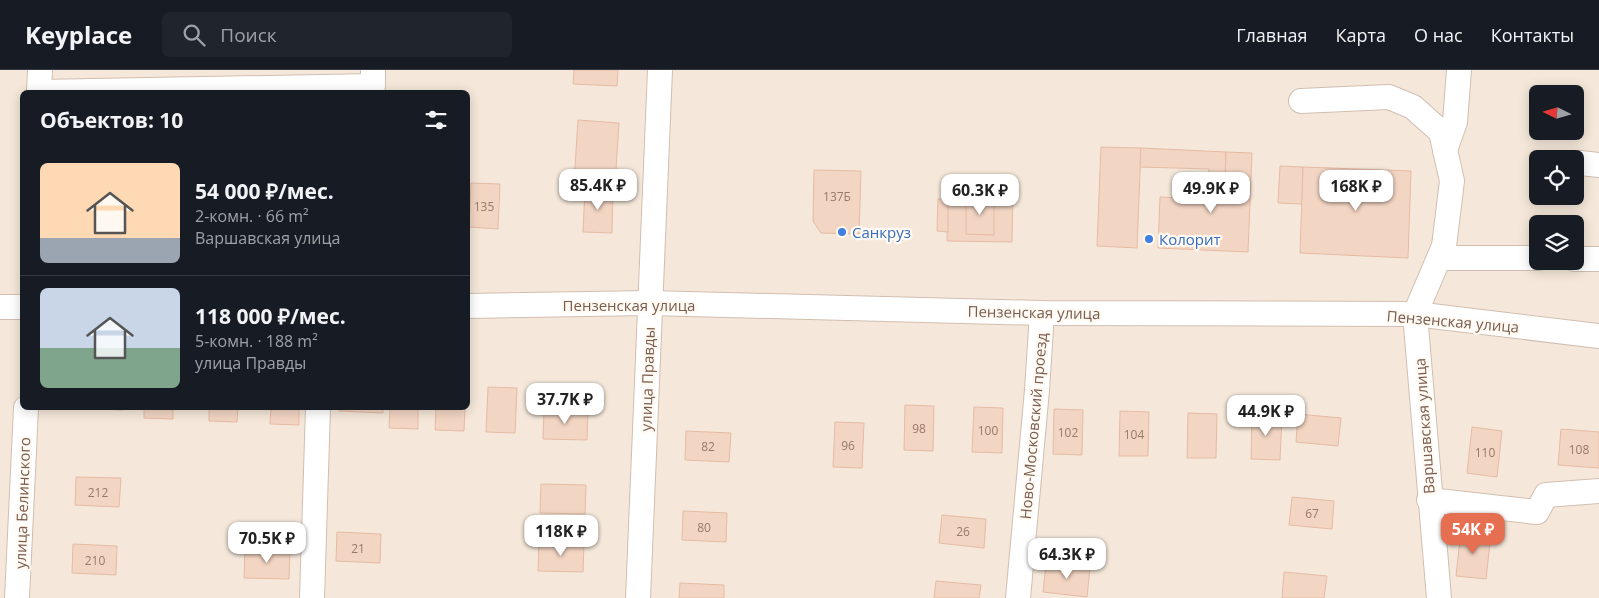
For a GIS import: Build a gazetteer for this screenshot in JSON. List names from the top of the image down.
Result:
{
  "streets": {
    "street": [
      "Пензенская улица",
      "улица Правды",
      "Ново-Московский проезд",
      "Варшавская улица",
      "улица Белинского"
    ]
  },
  "crossings": [
    ["Пензенская улица", "улица Правды"],
    ["Пензенская улица", "Ново-Московский проезд"],
    ["Пензенская улица", "Варшавская улица"]
  ],
  "places": ["Санкруз", "Колорит"],
  "house_numbers": [
    "137Б",
    "135",
    "98",
    "100",
    "102",
    "104",
    "96",
    "82",
    "108",
    "110",
    "212",
    "67",
    "80",
    "26",
    "21",
    "210"
  ],
  "north": "left",
  "page": {
    "header": "Keyplace",
    "search": "Поиск",
    "nav": [
      "Главная",
      "Карта",
      "О нас",
      "Контакты"
    ],
    "heading": "Объектов: 10",
    "list": [
      {
        "name": "54 000 ₽/мес.",
        "note": "2-комн. · 66 m² · Варшавская улица"
      },
      {
        "name": "118 000 ₽/мес.",
        "note": "5-комн. · 188 m² · улица Правды"
      }
    ],
    "price": [
      "85.4K ₽",
      "168K ₽",
      "49.9K ₽",
      "60.3K ₽",
      "37.7K ₽",
      "44.9K ₽",
      "54K ₽",
      "118K ₽",
      "70.5K ₽",
      "64.3K ₽"
    ]
  }
}
